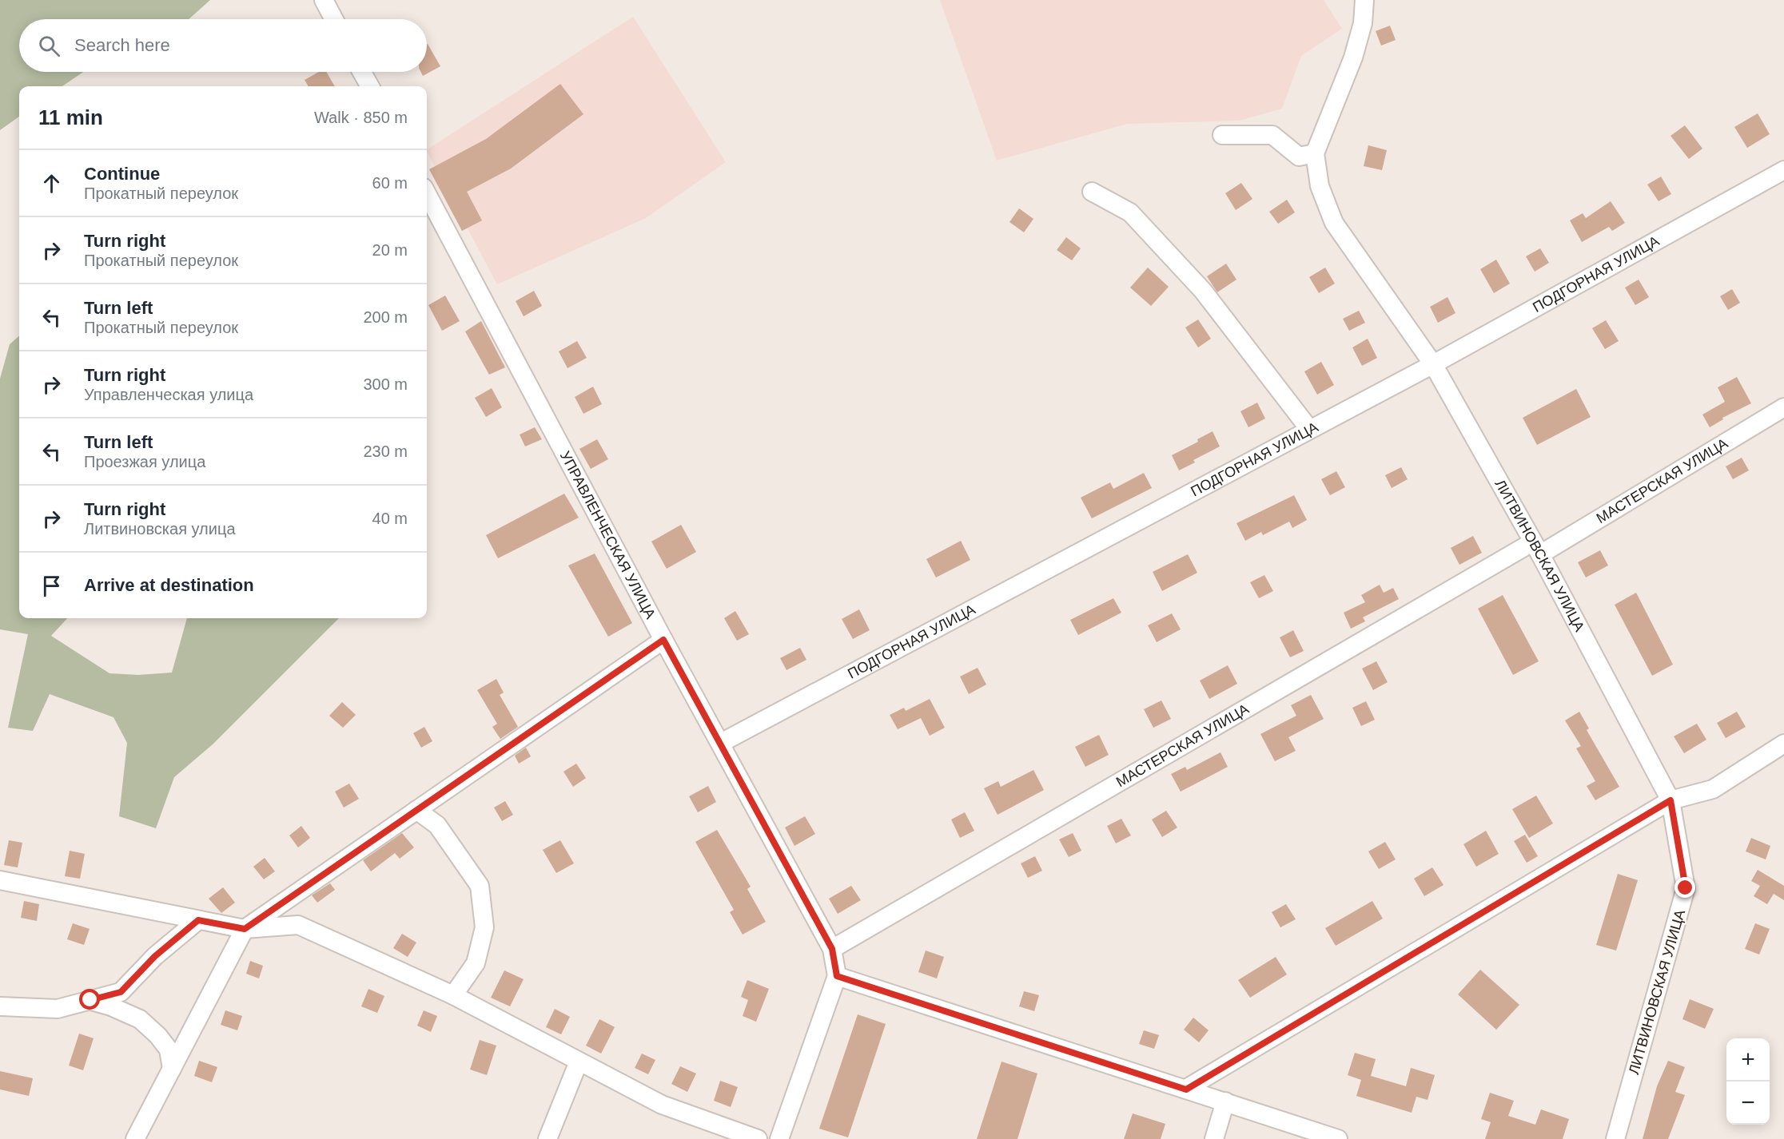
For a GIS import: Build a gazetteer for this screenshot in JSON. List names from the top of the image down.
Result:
{
  "streets": {
    "street": [
      "ПОДГОРНАЯ УЛИЦА",
      "МАСТЕРСКАЯ УЛИЦА",
      "УПРАВЛЕНЧЕСКАЯ УЛИЦА",
      "ЛИТВИНОВСКАЯ УЛИЦА"
    ]
  },
  "crossings": [
    ["ПОДГОРНАЯ УЛИЦА", "УПРАВЛЕНЧЕСКАЯ УЛИЦА"],
    ["ПОДГОРНАЯ УЛИЦА", "ЛИТВИНОВСКАЯ УЛИЦА"],
    ["МАСТЕРСКАЯ УЛИЦА", "УПРАВЛЕНЧЕСКАЯ УЛИЦА"],
    ["МАСТЕРСКАЯ УЛИЦА", "ЛИТВИНОВСКАЯ УЛИЦА"]
  ],
  "page": {
    "search": "Search here",
    "heading": ["11 min", "Walk · 850 m"],
    "list": [
      ["Continue", "Прокатный переулок", "60 m"],
      ["Turn right", "Прокатный переулок", "20 m"],
      ["Turn left", "Прокатный переулок", "200 m"],
      ["Turn right", "Управленческая улица", "300 m"],
      ["Turn left", "Проезжая улица", "230 m"],
      ["Turn right", "Литвиновская улица", "40 m"],
      "Arrive at destination"
    ],
    "map_buttons": ["+", "−"]
  }
}
